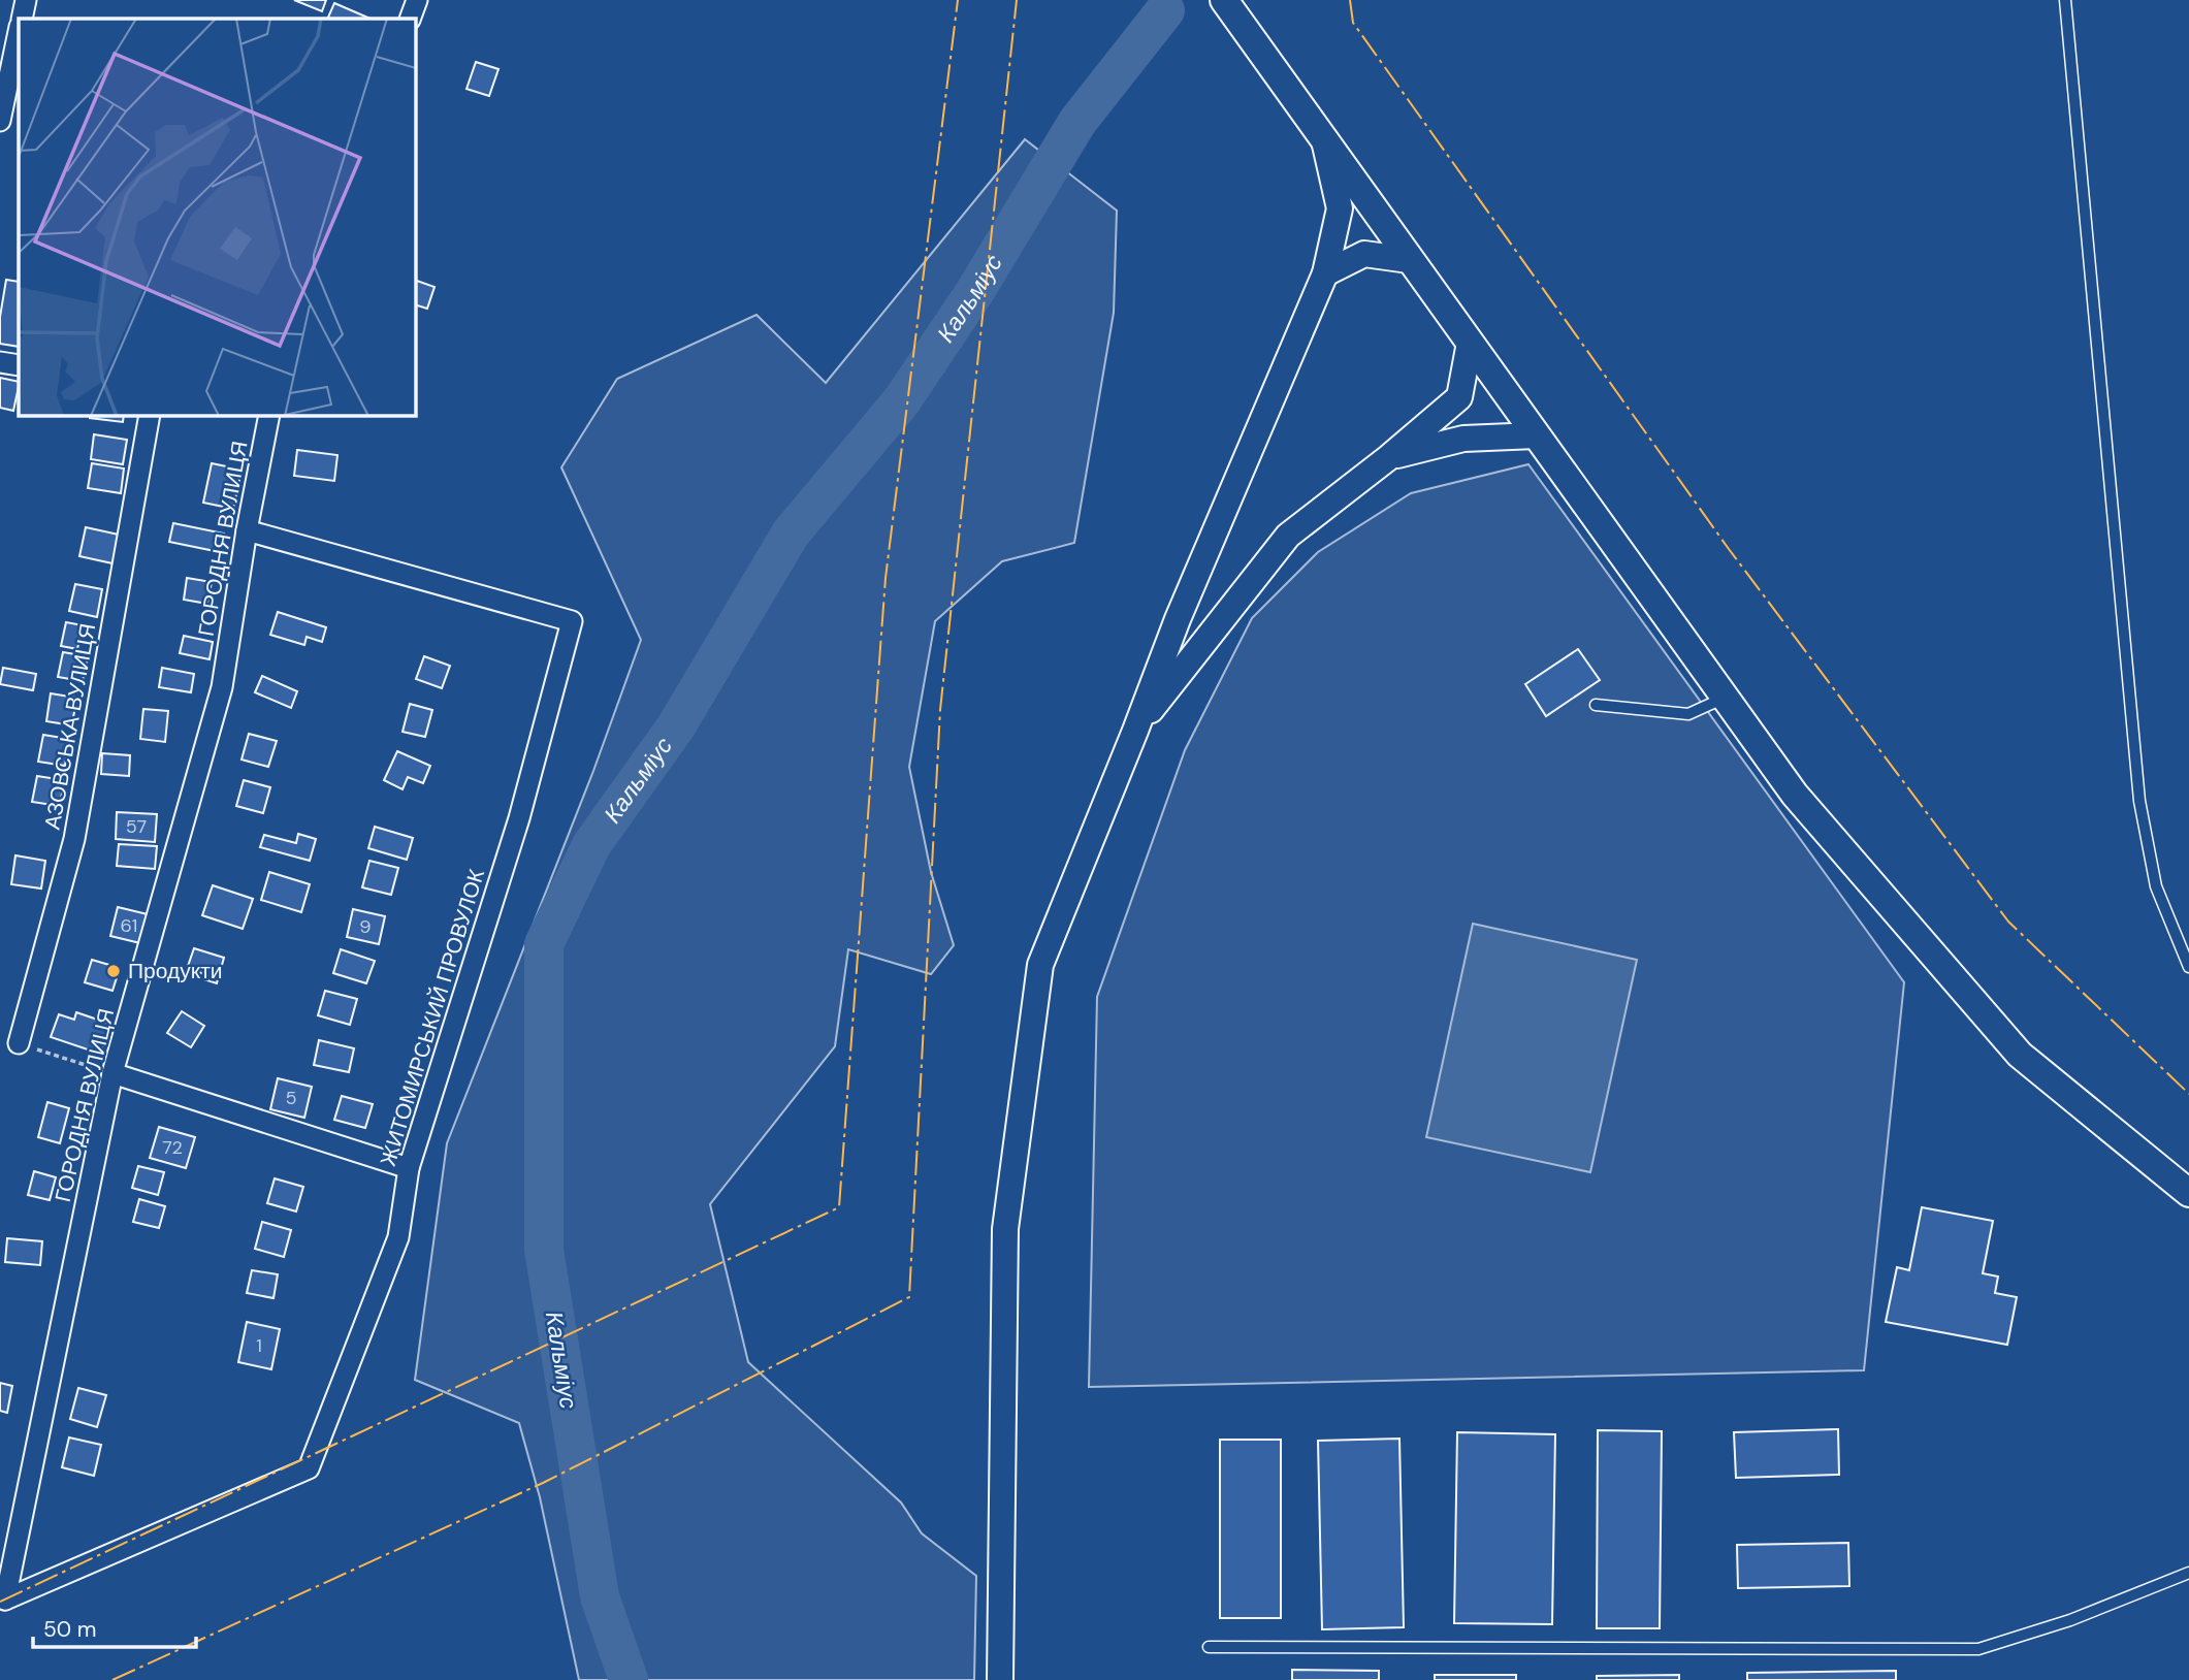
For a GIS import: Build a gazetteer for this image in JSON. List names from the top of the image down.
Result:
{
  "streets": {
    "street": ["ГОРОДНЯ ВУЛИЦЯ", "АЗОВСЬКА ВУЛИЦЯ", "ЖИТОМИРСЬКИЙ ПРОВУЛОК"]
  },
  "crossings": [
    ["ГОРОДНЯ ВУЛИЦЯ", "ЖИТОМИРСЬКИЙ ПРОВУЛОК"]
  ],
  "water": ["Кальміус"],
  "places": ["Продукти"],
  "house_numbers": [
    "57",
    "61",
    "9",
    "5",
    "72",
    "1"
  ],
  "scale_bar": "50 m"
}
